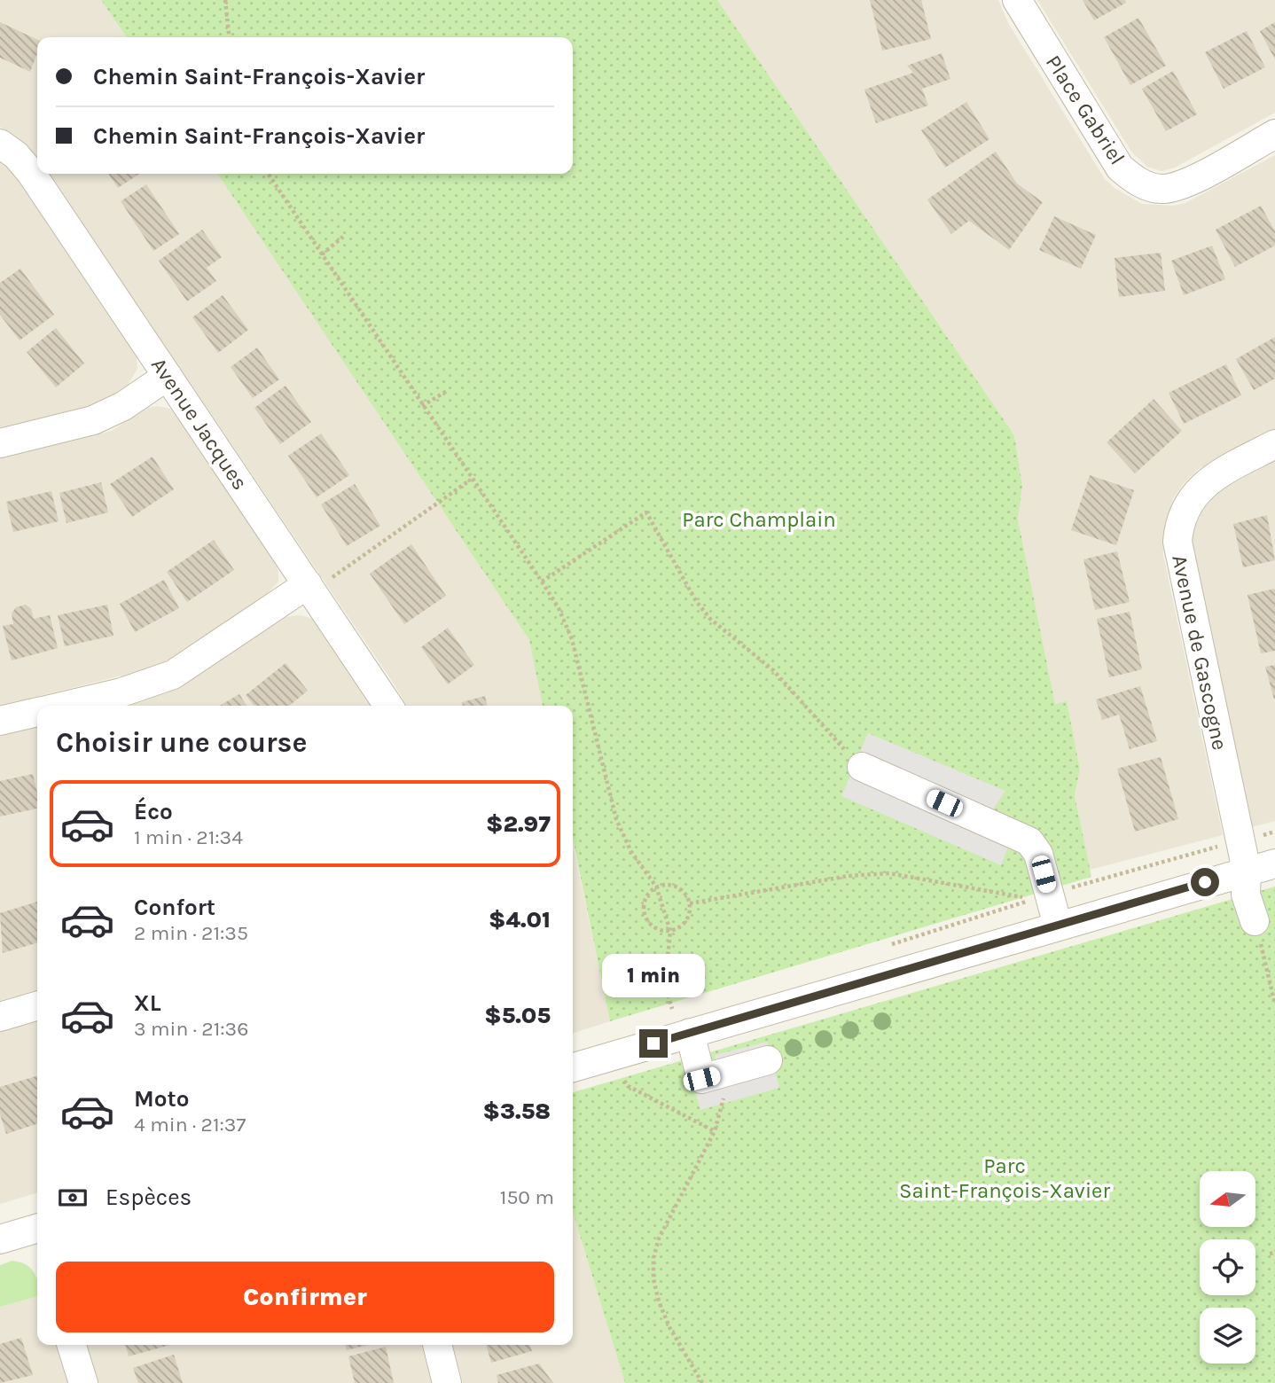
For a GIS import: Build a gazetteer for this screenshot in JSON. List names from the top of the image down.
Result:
{
  "streets": {
    "street": ["Place Gabriel", "Avenue Jacques", "Avenue de Gascogne"]
  },
  "parks": ["Parc Champlain", "Parc Saint-François-Xavier"],
  "north": "left",
  "page": {
    "banner": ["Chemin Saint-François-Xavier", "Chemin Saint-François-Xavier"],
    "heading": "Choisir une course",
    "list": [
      {
        "name": "Éco",
        "note": "1 min · 21:34",
        "value": "$2.97"
      },
      {
        "name": "Confort",
        "note": "2 min · 21:35",
        "value": "$4.01"
      },
      {
        "name": "XL",
        "note": "3 min · 21:36",
        "value": "$5.05"
      },
      {
        "name": "Moto",
        "note": "4 min · 21:37",
        "value": "$3.58"
      }
    ],
    "bubble": "1 min",
    "pay": ["Espèces", "150 m"],
    "buttons": "Confirmer"
  }
}
